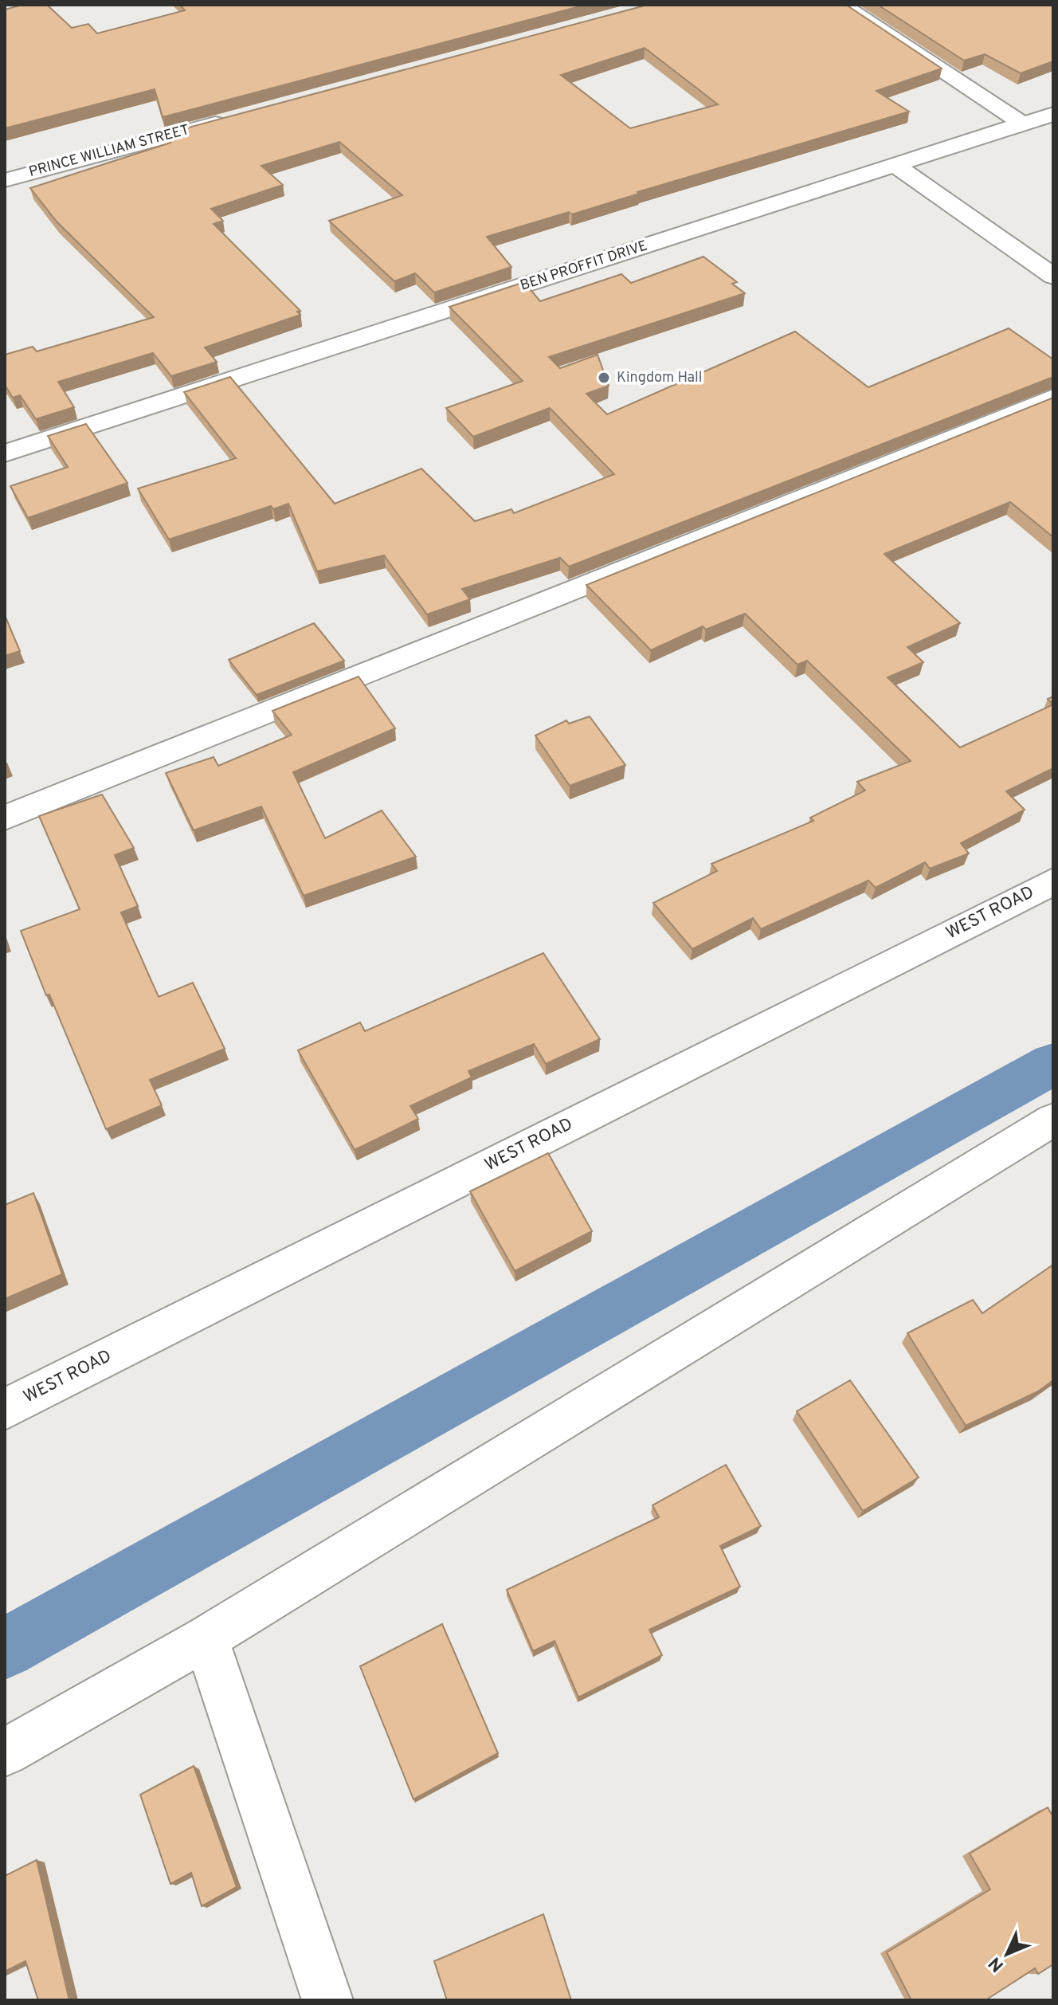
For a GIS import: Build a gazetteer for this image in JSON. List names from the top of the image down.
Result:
{
  "streets": {
    "street": ["PRINCE WILLIAM STREET", "BEN PROFFIT DRIVE", "WEST ROAD"]
  },
  "places": ["Kingdom Hall"],
  "north": "bottom left"
}
